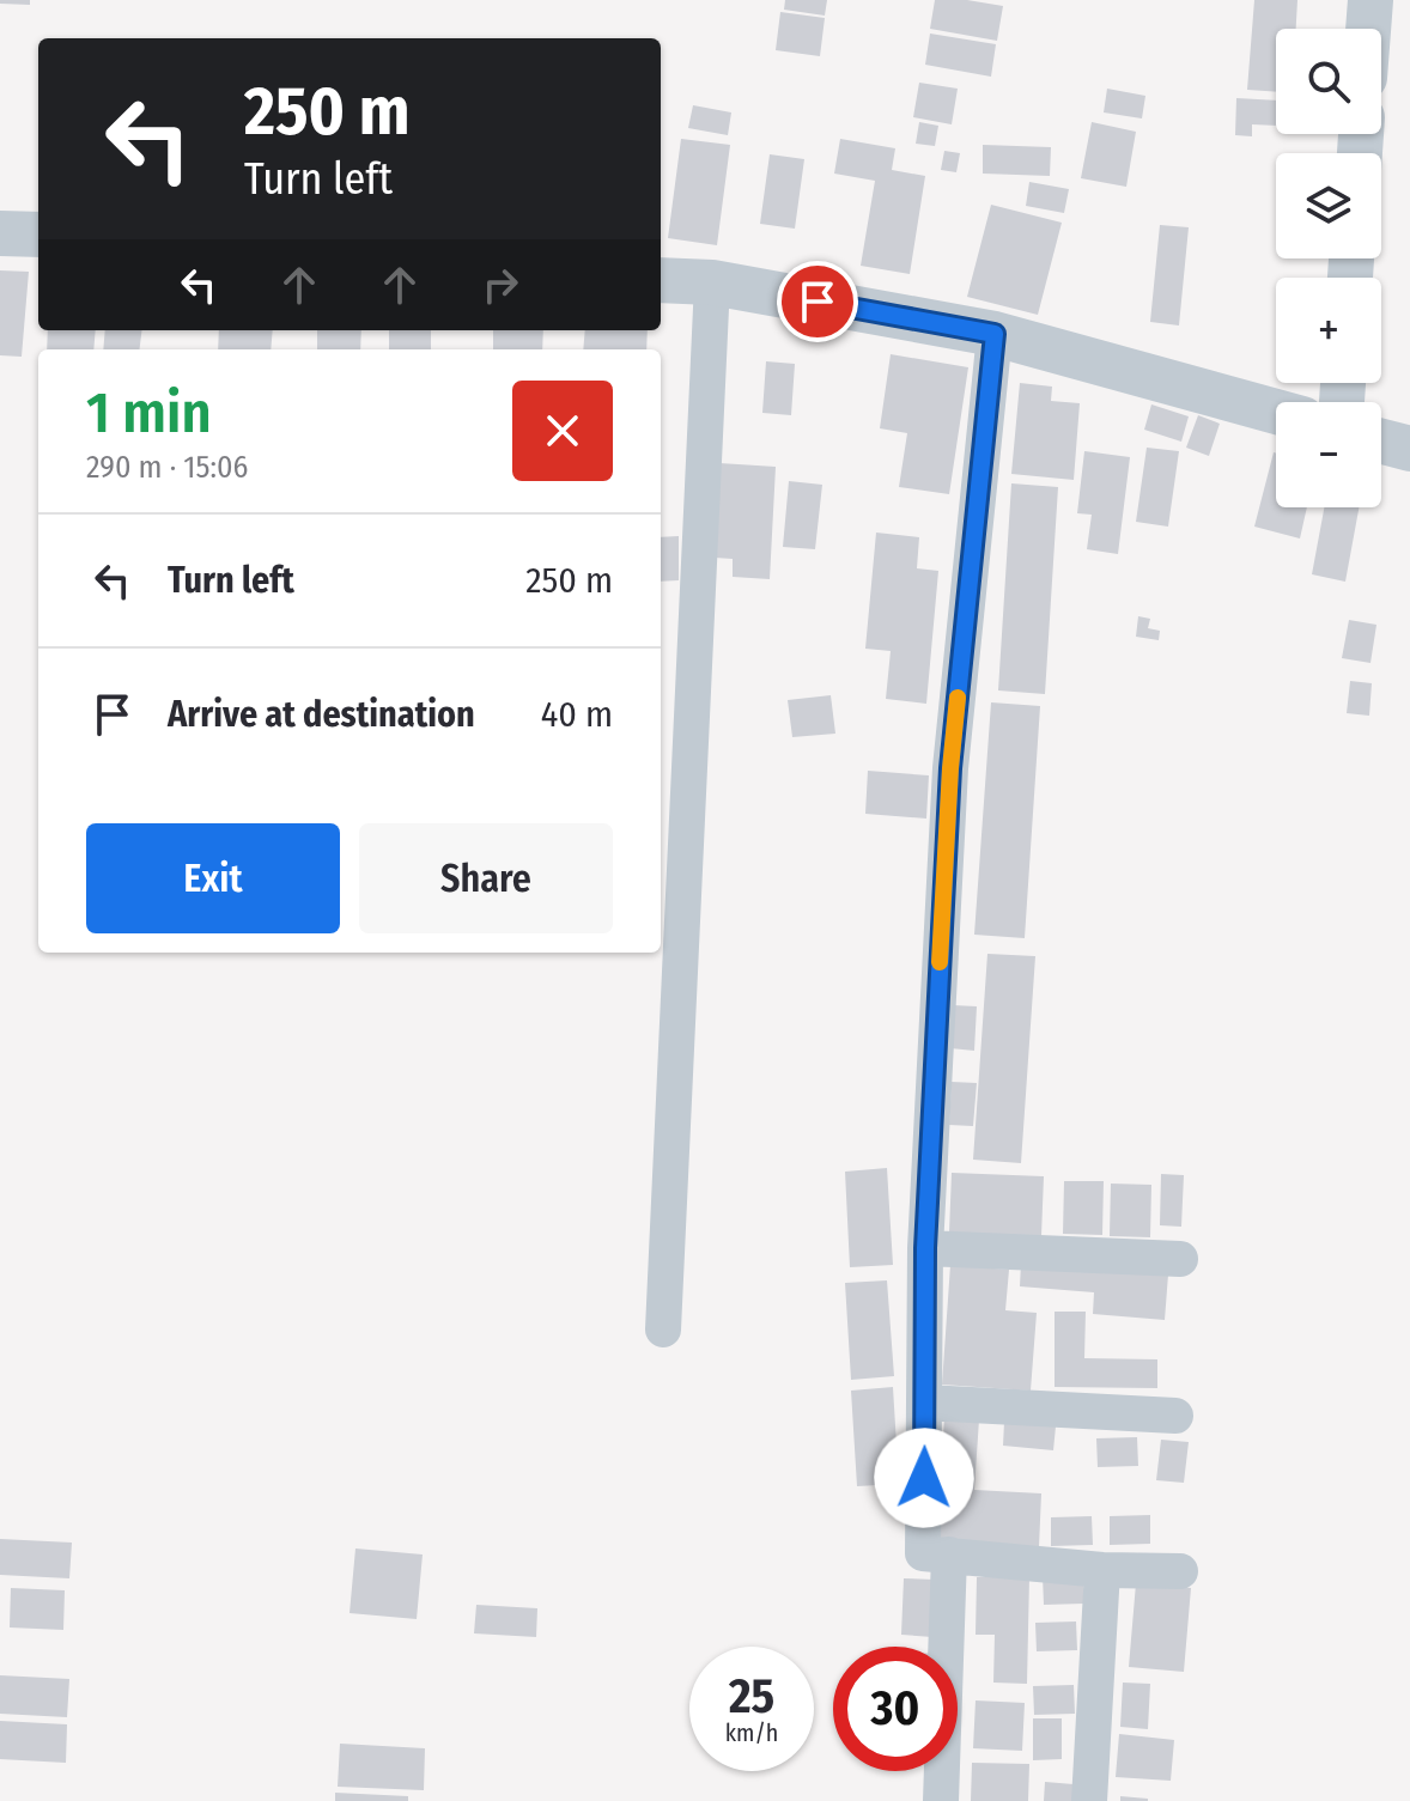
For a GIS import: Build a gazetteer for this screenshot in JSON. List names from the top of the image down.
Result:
{
  "page": {
    "map_buttons": ["+", "−"],
    "turn": ["250 m", "Turn left"],
    "heading": ["1 min", "290 m · 15:06"],
    "list": [
      {
        "name": "Turn left",
        "value": "250 m"
      },
      {
        "name": "Arrive at destination",
        "value": "40 m"
      }
    ],
    "buttons": ["Exit", "Share"],
    "speed": "25 km/h",
    "limit": "30"
  }
}
